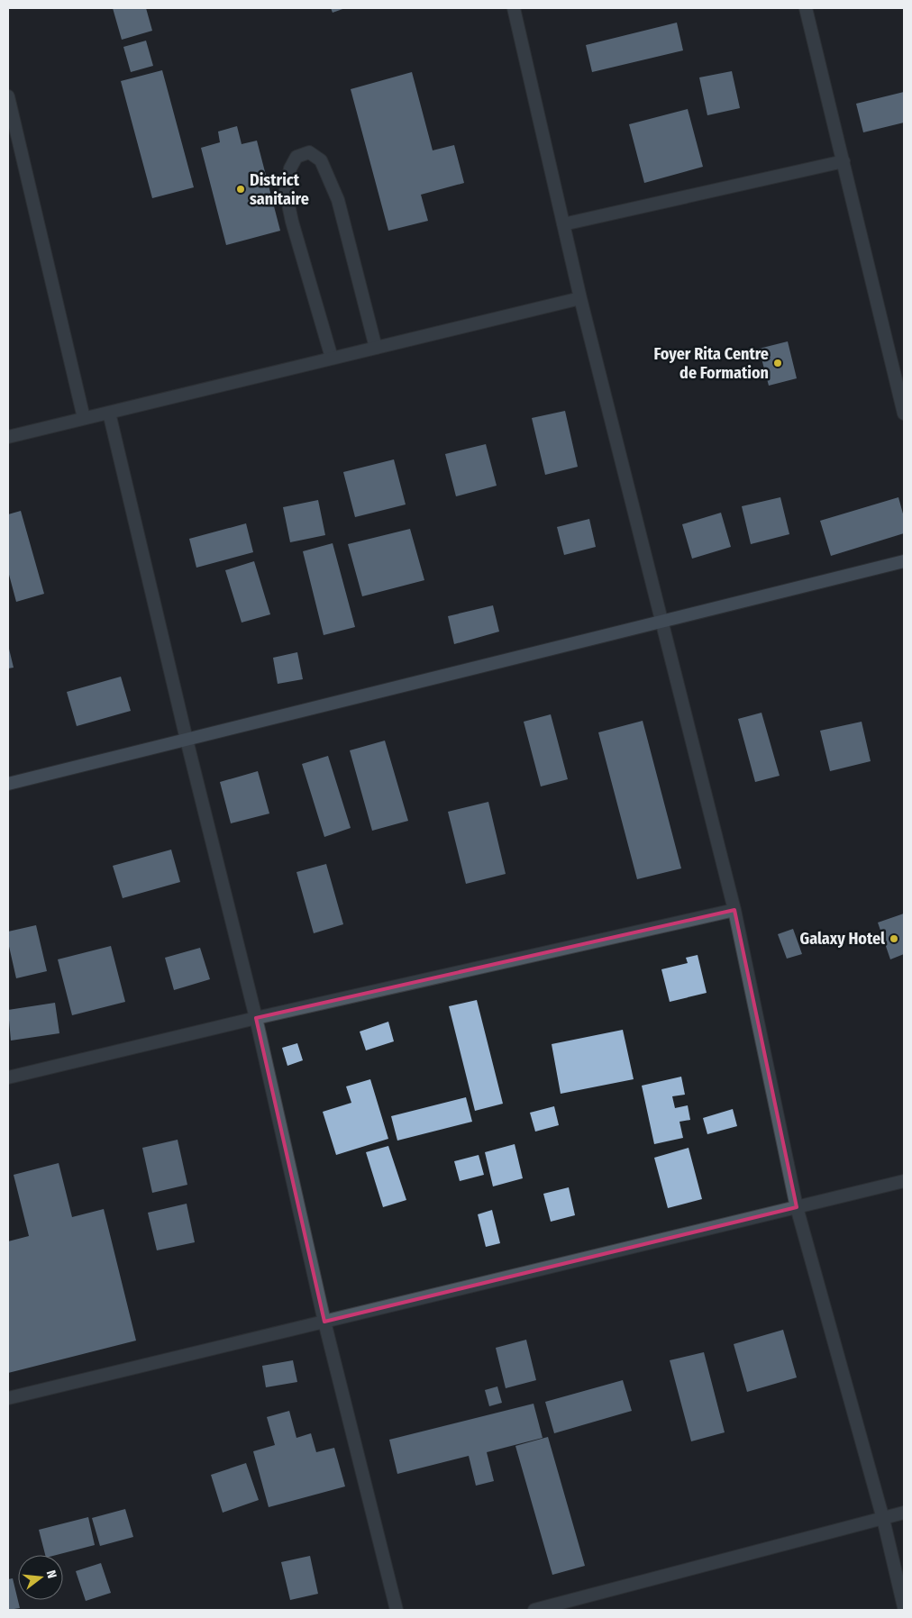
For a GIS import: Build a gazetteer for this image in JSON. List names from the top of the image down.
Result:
{
  "places": ["District sanitaire", "Foyer Rita Centre de Formation", "Galaxy Hotel"],
  "north": "right"
}
